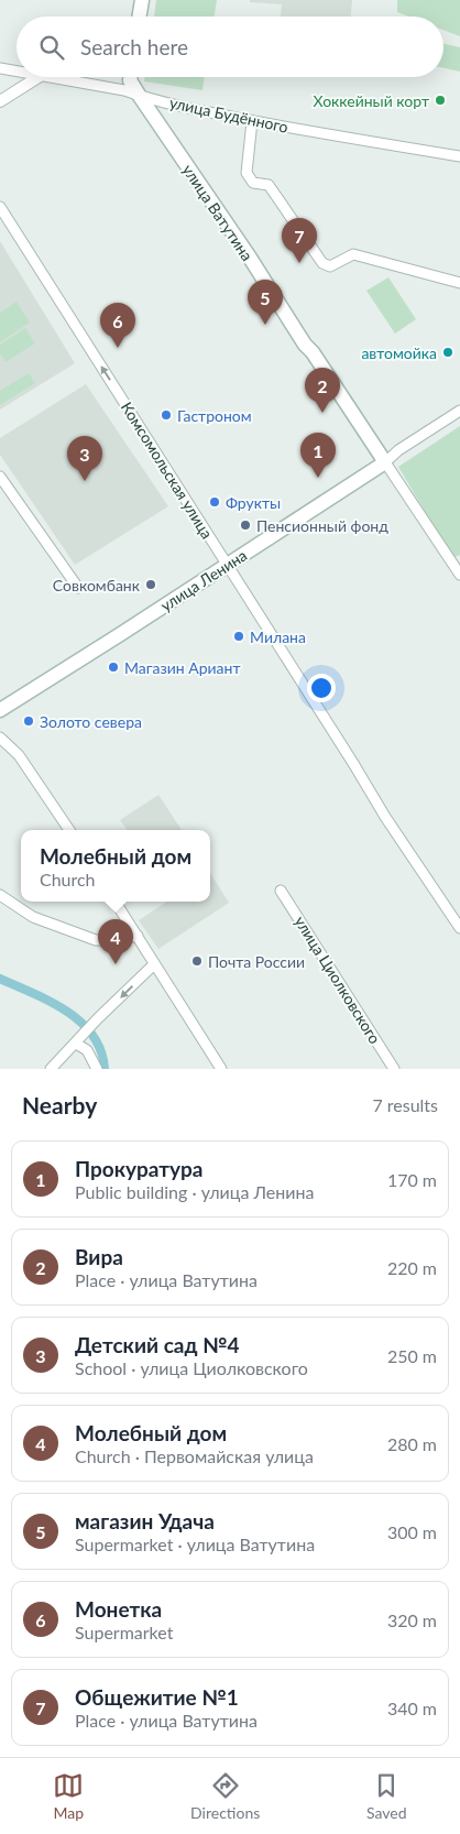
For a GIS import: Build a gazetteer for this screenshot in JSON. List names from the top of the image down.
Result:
{
  "streets": {
    "main road": ["улица Ватутина", "улица Ленина"],
    "street": ["улица Будённого", "Комсомольская улица", "улица Циолковского"]
  },
  "crossings": [
    ["улица Будённого", "улица Ватутина"],
    ["улица Ватутина", "улица Ленина"],
    ["Комсомольская улица", "улица Ленина"]
  ],
  "one_way": ["Комсомольская улица"],
  "places": [
    "Хоккейный корт",
    "автомойка",
    "Гастроном",
    "Фрукты",
    "Пенсионный фонд",
    "Совкомбанк",
    "Милана",
    "Магазин Ариант",
    "Золото севера",
    "Почта России"
  ],
  "page": {
    "search": "Search here",
    "pins": [
      "7",
      "5",
      "6",
      "2",
      "1",
      "3",
      "4"
    ],
    "popup": ["Молебный дом", "Church"],
    "heading": ["Nearby", "7 results"],
    "list": [
      {
        "mark": "1",
        "name": "Прокуратура",
        "note": "Public building · улица Ленина",
        "value": "170 m"
      },
      {
        "mark": "2",
        "name": "Вира",
        "note": "Place · улица Ватутина",
        "value": "220 m"
      },
      {
        "mark": "3",
        "name": "Детский сад №4",
        "note": "School · улица Циолковского",
        "value": "250 m"
      },
      {
        "mark": "4",
        "name": "Молебный дом",
        "note": "Church · Первомайская улица",
        "value": "280 m"
      },
      {
        "mark": "5",
        "name": "магазин Удача",
        "note": "Supermarket · улица Ватутина",
        "value": "300 m"
      },
      {
        "mark": "6",
        "name": "Монетка",
        "note": "Supermarket",
        "value": "320 m"
      },
      {
        "mark": "7",
        "name": "Общежитие №1",
        "note": "Place · улица Ватутина",
        "value": "340 m"
      }
    ],
    "nav": ["Map", "Directions", "Saved"]
  }
}
